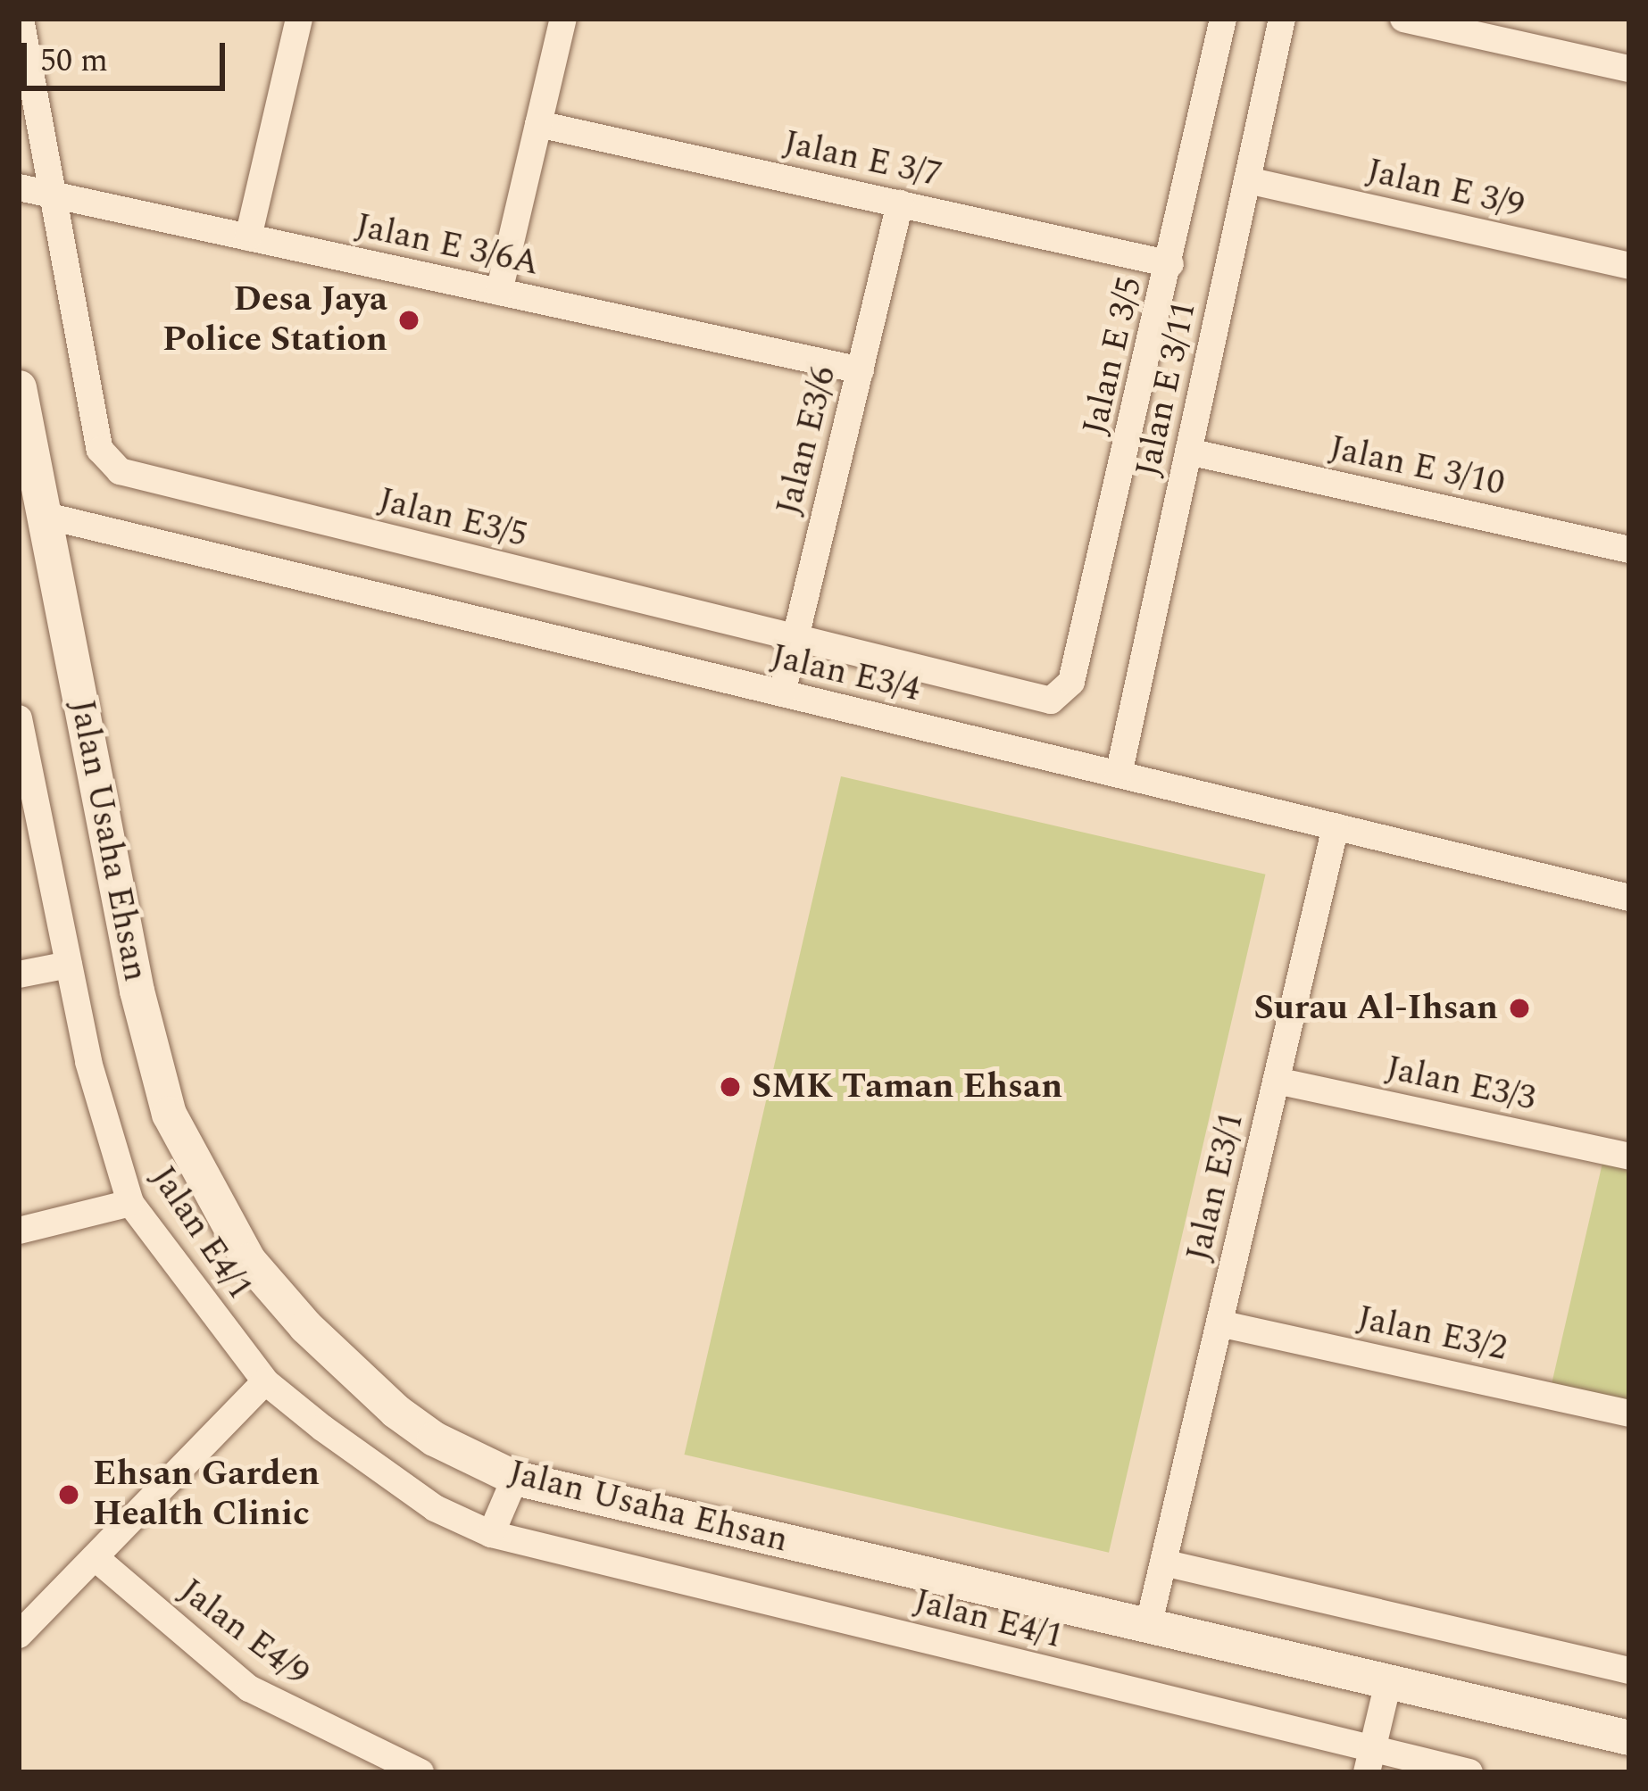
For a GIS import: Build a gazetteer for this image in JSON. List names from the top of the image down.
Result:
{
  "streets": {
    "street": [
      "Jalan E 3/7",
      "Jalan E 3/9",
      "Jalan E 3/6A",
      "Jalan E 3/5",
      "Jalan E 3/11",
      "Jalan E3/6",
      "Jalan E 3/10",
      "Jalan E3/5",
      "Jalan E3/4",
      "Jalan Usaha Ehsan",
      "Jalan E3/3",
      "Jalan E3/1",
      "Jalan E4/1",
      "Jalan E3/2",
      "Jalan E4/9"
    ]
  },
  "crossings": [
    ["Jalan E 3/7", "Jalan E 3/5"],
    ["Jalan E 3/7", "Jalan E3/6"],
    ["Jalan E 3/9", "Jalan E 3/11"],
    ["Jalan E 3/6A", "Jalan E3/6"],
    ["Jalan E 3/6A", "Jalan E3/5"],
    ["Jalan E 3/5", "Jalan E3/5"],
    ["Jalan E 3/11", "Jalan E 3/10"],
    ["Jalan E 3/11", "Jalan E3/4"],
    ["Jalan E3/6", "Jalan E3/5"],
    ["Jalan E3/6", "Jalan E3/4"],
    ["Jalan E3/4", "Jalan Usaha Ehsan"],
    ["Jalan E3/4", "Jalan E3/1"],
    ["Jalan Usaha Ehsan", "Jalan E3/1"],
    ["Jalan E3/3", "Jalan E3/1"],
    ["Jalan E3/1", "Jalan E3/2"]
  ],
  "places": [
    "Desa Jaya Police Station",
    "Surau Al-Ihsan",
    "SMK Taman Ehsan",
    "Ehsan Garden Health Clinic"
  ],
  "scale_bar": "50 m"
}
